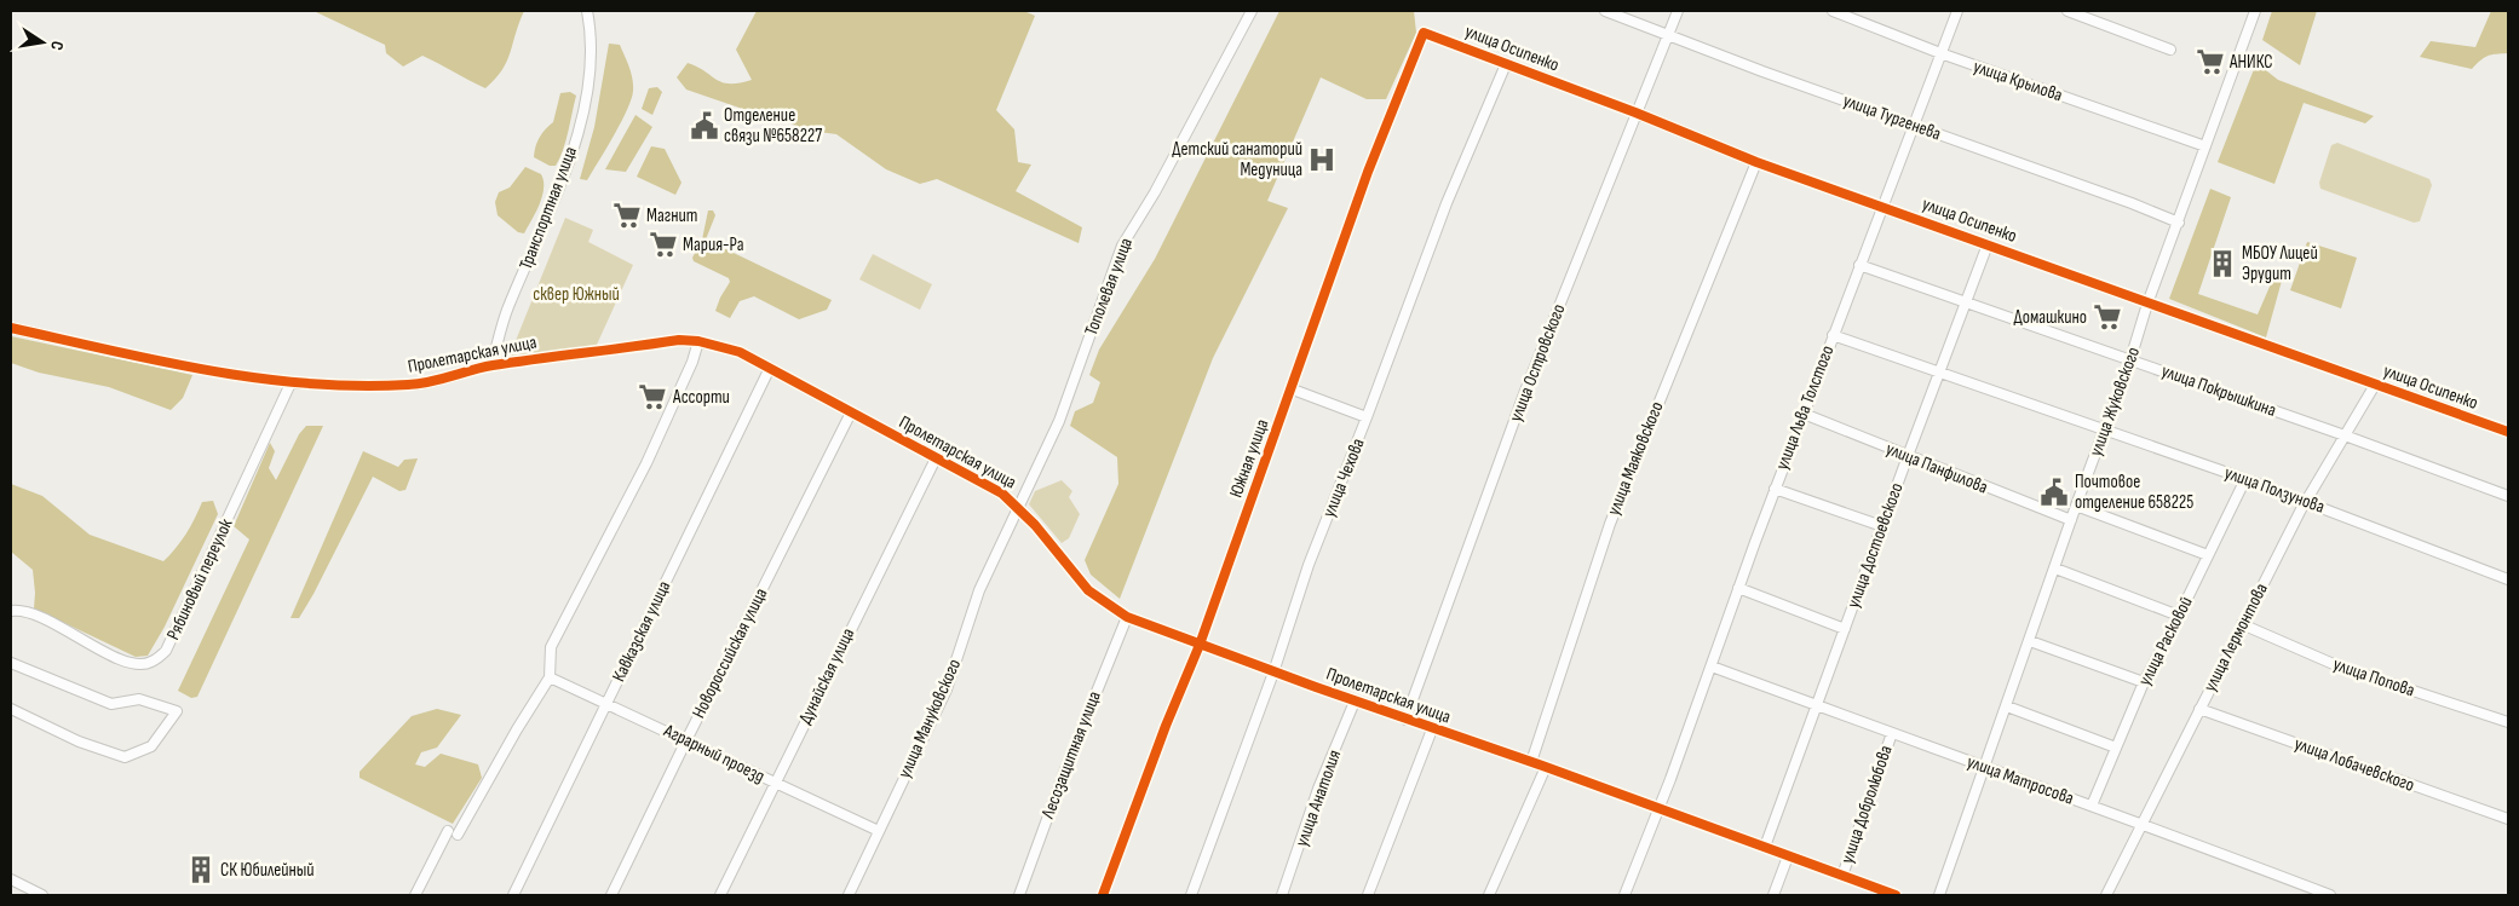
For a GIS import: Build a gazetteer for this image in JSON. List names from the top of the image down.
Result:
{
  "streets": {
    "street": [
      "улица Осипенко",
      "улица Крылова",
      "улица Тургенева",
      "Транспортная улица",
      "Тополевая улица",
      "Пролетарская улица",
      "улица Островского",
      "улица Покрышкина",
      "улица Жуковского",
      "улица Льва Толстого",
      "Южная улица",
      "улица Маяковского",
      "улица Панфилова",
      "улица Чехова",
      "улица Ползунова",
      "улица Достоевского",
      "Рябиновый переулок",
      "Кавказская улица",
      "улица Лермонтова",
      "улица Расковой",
      "Новороссийская улица",
      "Дунайская улица",
      "улица Попова",
      "улица Мануковского",
      "Аграрный проезд",
      "Лесозащитная улица",
      "улица Лобачевского",
      "улица Матросова",
      "улица Анатолия",
      "улица Добролюбова"
    ]
  },
  "crossings": [
    ["улица Осипенко", "улица Островского"],
    ["улица Осипенко", "улица Жуковского"],
    ["улица Осипенко", "улица Льва Толстого"],
    ["улица Осипенко", "Южная улица"],
    ["улица Осипенко", "улица Маяковского"],
    ["улица Осипенко", "улица Чехова"],
    ["улица Осипенко", "улица Достоевского"],
    ["улица Осипенко", "улица Лермонтова"],
    ["улица Крылова", "улица Жуковского"],
    ["улица Крылова", "улица Льва Толстого"],
    ["улица Тургенева", "улица Островского"],
    ["улица Тургенева", "улица Жуковского"],
    ["улица Тургенева", "улица Льва Толстого"],
    ["Транспортная улица", "Пролетарская улица"],
    ["Тополевая улица", "Пролетарская улица"],
    ["Тополевая улица", "улица Мануковского"],
    ["Пролетарская улица", "улица Островского"],
    ["Пролетарская улица", "улица Льва Толстого"],
    ["Пролетарская улица", "Южная улица"],
    ["Пролетарская улица", "улица Маяковского"],
    ["Пролетарская улица", "улица Чехова"],
    ["Пролетарская улица", "улица Достоевского"],
    ["Пролетарская улица", "Рябиновый переулок"],
    ["Пролетарская улица", "Кавказская улица"],
    ["Пролетарская улица", "Новороссийская улица"],
    ["Пролетарская улица", "Дунайская улица"],
    ["Пролетарская улица", "улица Мануковского"],
    ["Пролетарская улица", "Лесозащитная улица"],
    ["Пролетарская улица", "улица Анатолия"],
    ["Пролетарская улица", "улица Добролюбова"],
    ["улица Покрышкина", "улица Жуковского"],
    ["улица Покрышкина", "улица Льва Толстого"],
    ["улица Покрышкина", "улица Достоевского"],
    ["улица Покрышкина", "улица Лермонтова"],
    ["улица Жуковского", "улица Панфилова"],
    ["улица Жуковского", "улица Ползунова"],
    ["улица Жуковского", "улица Матросова"],
    ["улица Льва Толстого", "улица Панфилова"],
    ["улица Льва Толстого", "улица Ползунова"],
    ["улица Льва Толстого", "улица Матросова"],
    ["улица Панфилова", "улица Достоевского"],
    ["улица Ползунова", "улица Достоевского"],
    ["улица Ползунова", "улица Лермонтова"],
    ["улица Ползунова", "улица Расковой"],
    ["улица Достоевского", "улица Матросова"],
    ["Кавказская улица", "Аграрный проезд"],
    ["улица Лермонтова", "улица Попова"],
    ["улица Лермонтова", "улица Лобачевского"],
    ["улица Лермонтова", "улица Матросова"],
    ["улица Расковой", "улица Матросова"],
    ["Новороссийская улица", "Аграрный проезд"],
    ["Дунайская улица", "Аграрный проезд"],
    ["улица Мануковского", "Аграрный проезд"],
    ["улица Матросова", "улица Добролюбова"]
  ],
  "parks": ["сквер Южный"],
  "places": {
    "supermarket": [
      "АНИКС",
      "Магнит",
      "Мария-Ра",
      "Домашкино",
      "Ассорти"
    ],
    "public building": ["Отделение связи №658227", "Почтовое отделение 658225"],
    "hospital": ["Детский санаторий Медуница"],
    "building": ["МБОУ Лицей Эрудит", "СК Юбилейный"]
  },
  "north": "right"
}
